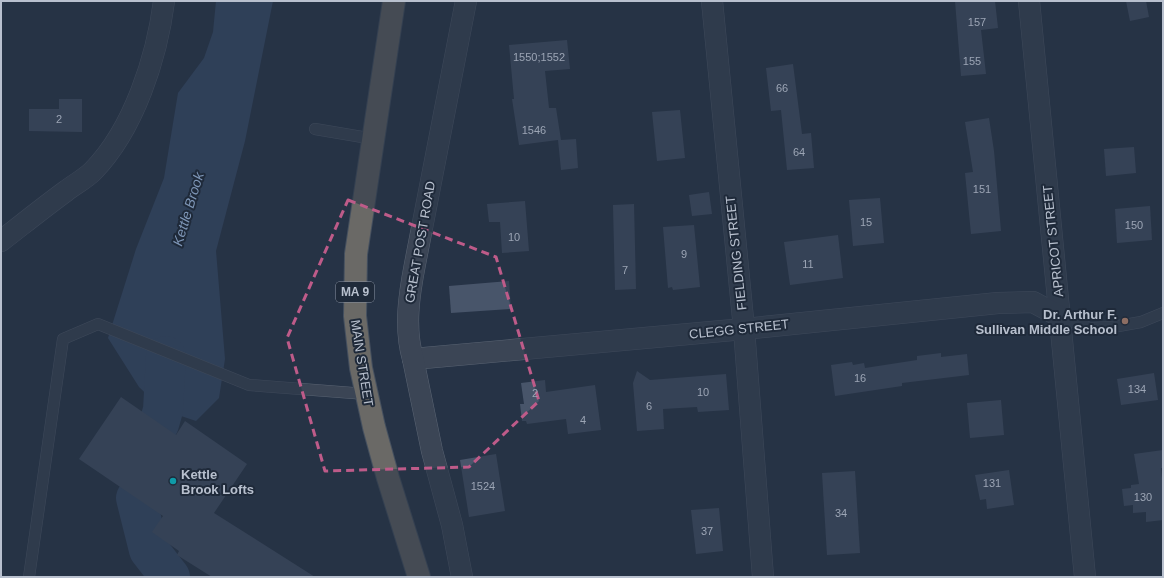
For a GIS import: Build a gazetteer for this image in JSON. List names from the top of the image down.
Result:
{
  "streets": {
    "highway": ["MA 9", "MAIN STREET"],
    "street": [
      "APRICOT STREET",
      "GREAT POST ROAD",
      "FIELDING STREET",
      "CLEGG STREET"
    ]
  },
  "crossings": [
    ["APRICOT STREET", "CLEGG STREET"],
    ["GREAT POST ROAD", "CLEGG STREET"],
    ["FIELDING STREET", "CLEGG STREET"]
  ],
  "water": ["Kettle Brook"],
  "places": ["Dr. Arthur F. Sullivan Middle School", "Kettle Brook Lofts"],
  "house_numbers": [
    "157",
    "1550;1552",
    "155",
    "66",
    "2",
    "1546",
    "64",
    "151",
    "15",
    "150",
    "10",
    "9",
    "11",
    "7",
    "16",
    "134",
    "10",
    "2",
    "6",
    "4",
    "131",
    "1524",
    "130",
    "34",
    "37"
  ]
}
